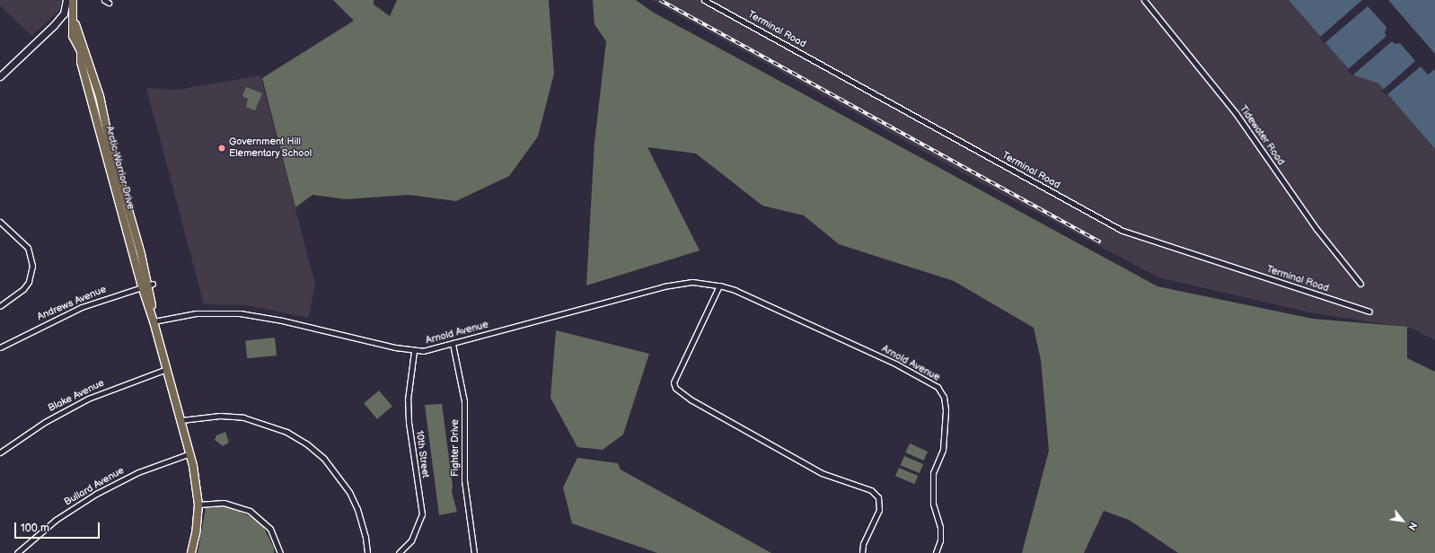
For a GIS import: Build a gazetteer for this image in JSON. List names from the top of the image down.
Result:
{
  "streets": {
    "main road": ["Arctic Warrior Drive"],
    "street": [
      "Terminal Road",
      "Tidewater Road",
      "Andrews Avenue",
      "Arnold Avenue",
      "Blake Avenue",
      "Fighter Drive",
      "10th Street",
      "Bullard Avenue"
    ]
  },
  "crossings": [
    ["Arctic Warrior Drive", "Andrews Avenue"],
    ["Arctic Warrior Drive", "Arnold Avenue"],
    ["Arctic Warrior Drive", "Blake Avenue"],
    ["Arctic Warrior Drive", "Bullard Avenue"],
    ["Arnold Avenue", "Fighter Drive"],
    ["Arnold Avenue", "10th Street"]
  ],
  "places": ["Government Hill Elementary School"],
  "scale_bar": "100 m",
  "north": "bottom right"
}
